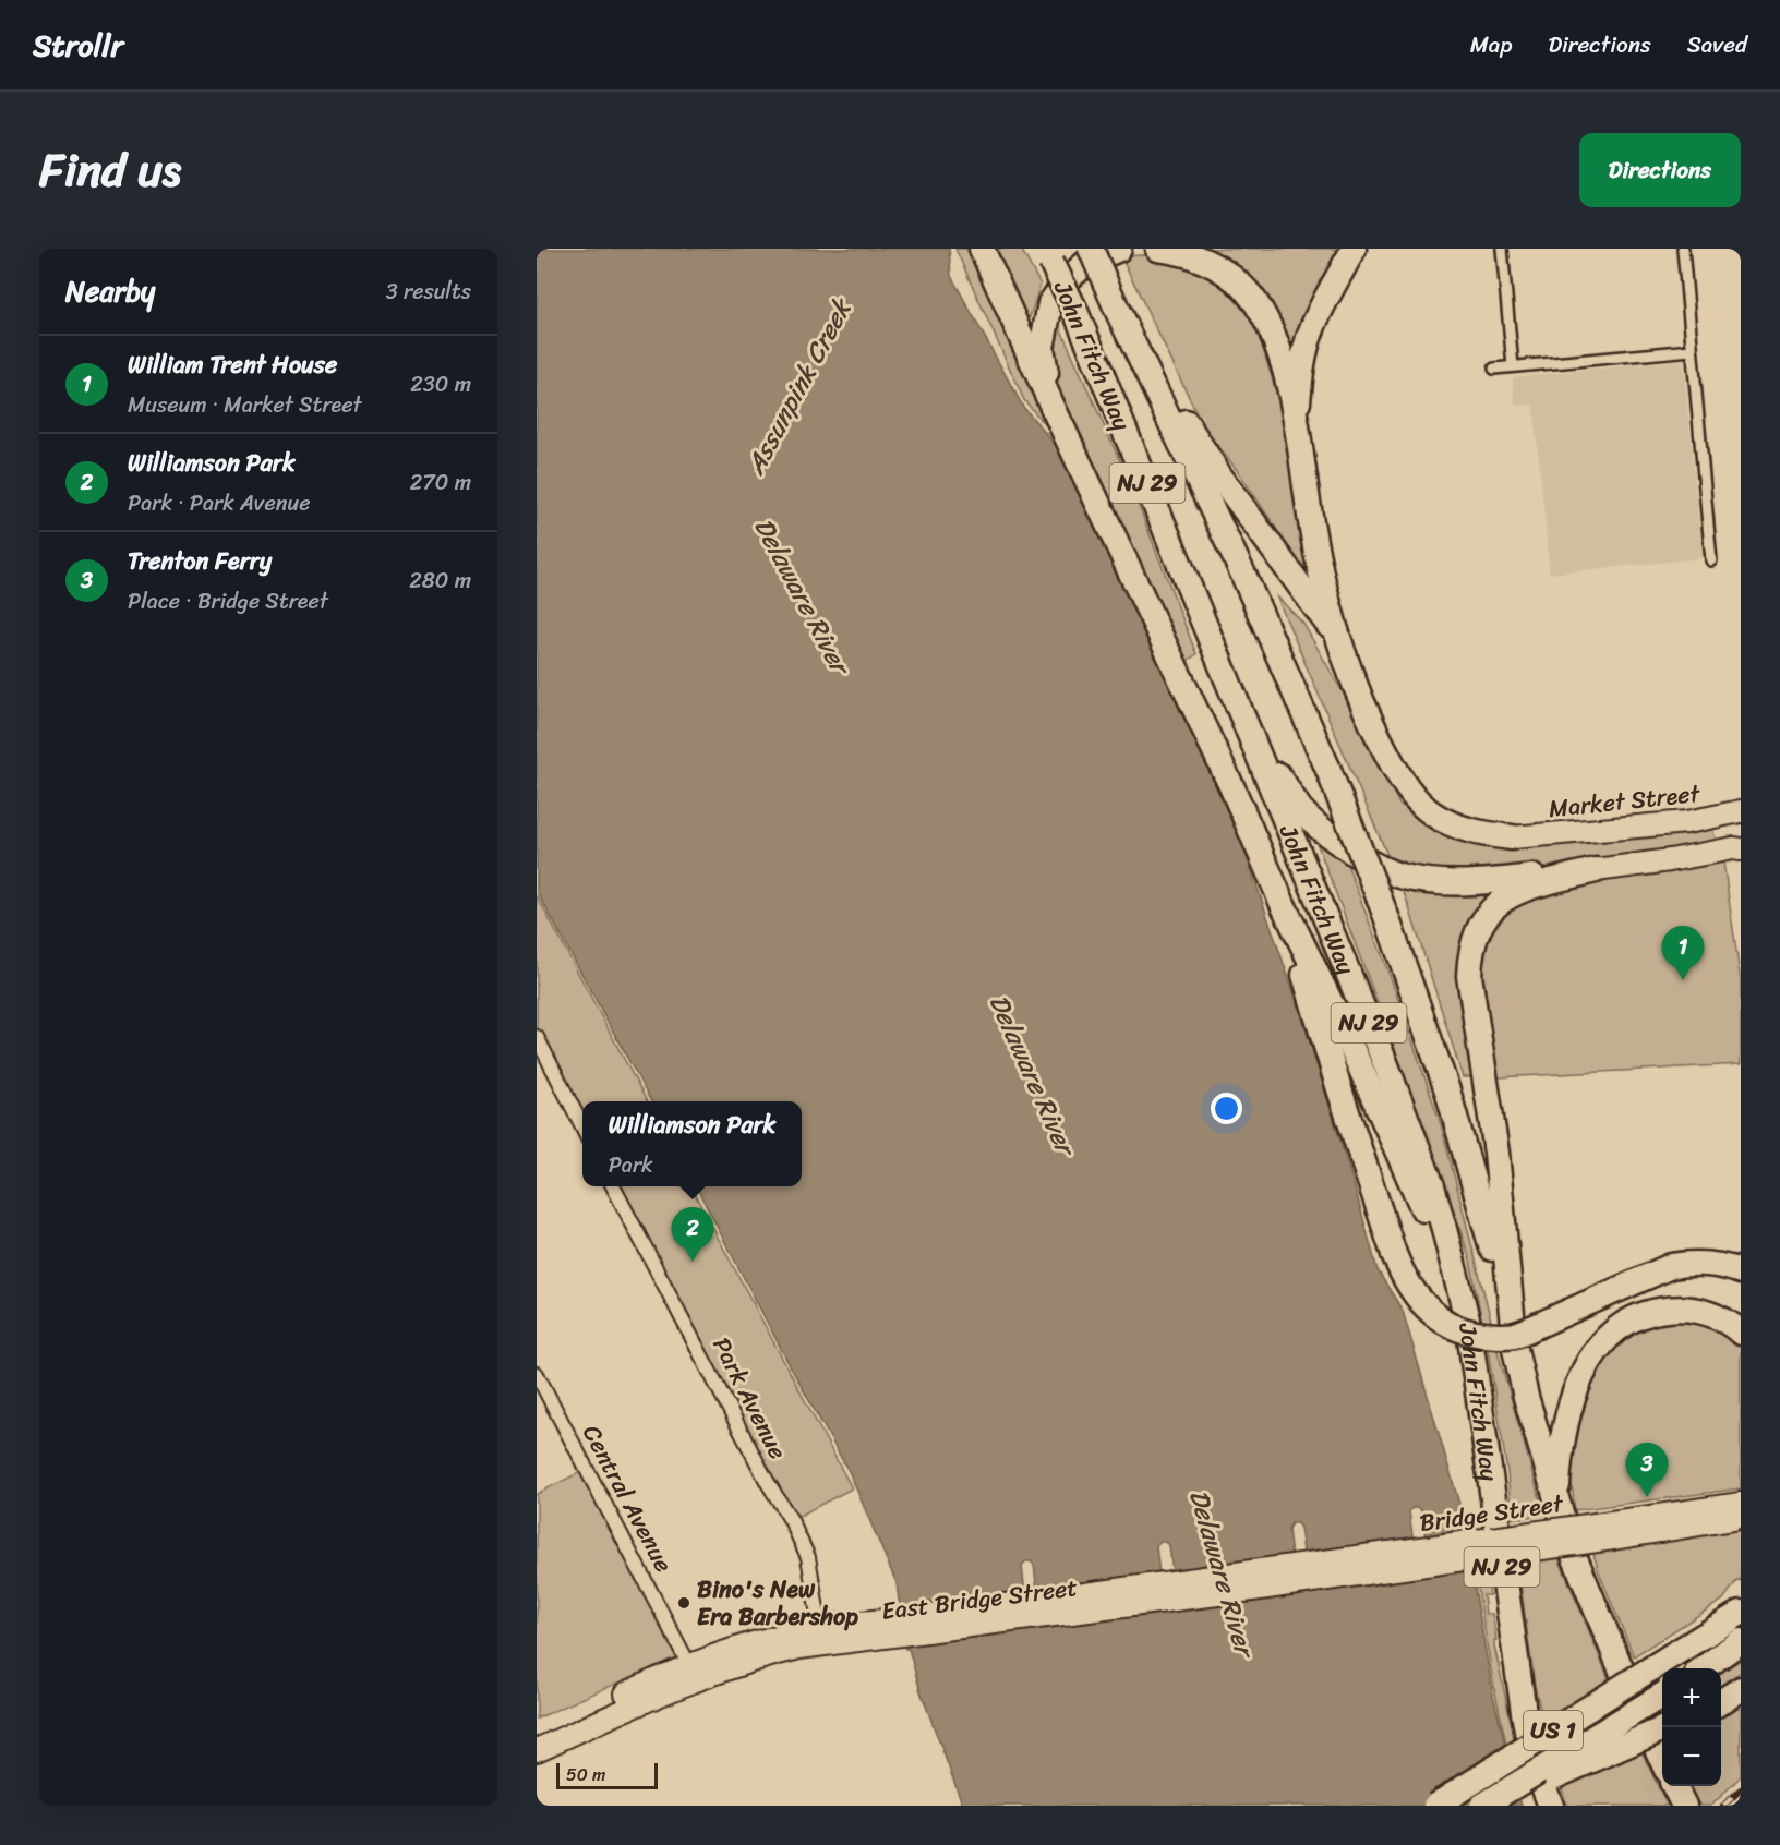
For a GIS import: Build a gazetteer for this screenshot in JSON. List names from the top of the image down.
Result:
{
  "streets": {
    "highway": ["John Fitch Way", "NJ 29", "US 1"],
    "main road": ["Market Street", "Bridge Street", "East Bridge Street"],
    "street": ["Park Avenue", "Central Avenue"]
  },
  "crossings": [
    ["Park Avenue", "East Bridge Street"],
    ["Central Avenue", "East Bridge Street"],
    ["Bridge Street", "East Bridge Street"]
  ],
  "water": ["Assunpink Creek", "Delaware River"],
  "places": ["Bino's New Era Barbershop"],
  "scale_bar": "50 m",
  "page": {
    "header": "Strollr",
    "nav": ["Map", "Directions", "Saved"],
    "title": "Find us",
    "buttons": "Directions",
    "heading": ["Nearby", "3 results"],
    "list": [
      {
        "mark": "1",
        "name": "William Trent House",
        "note": "Museum · Market Street",
        "value": "230 m"
      },
      {
        "mark": "2",
        "name": "Williamson Park",
        "note": "Park · Park Avenue",
        "value": "270 m"
      },
      {
        "mark": "3",
        "name": "Trenton Ferry",
        "note": "Place · Bridge Street",
        "value": "280 m"
      }
    ],
    "pins": ["1", "2", "3"],
    "popup": ["Williamson Park", "Park"],
    "map_buttons": ["+", "−"],
    "scale": "50 m"
  }
}
